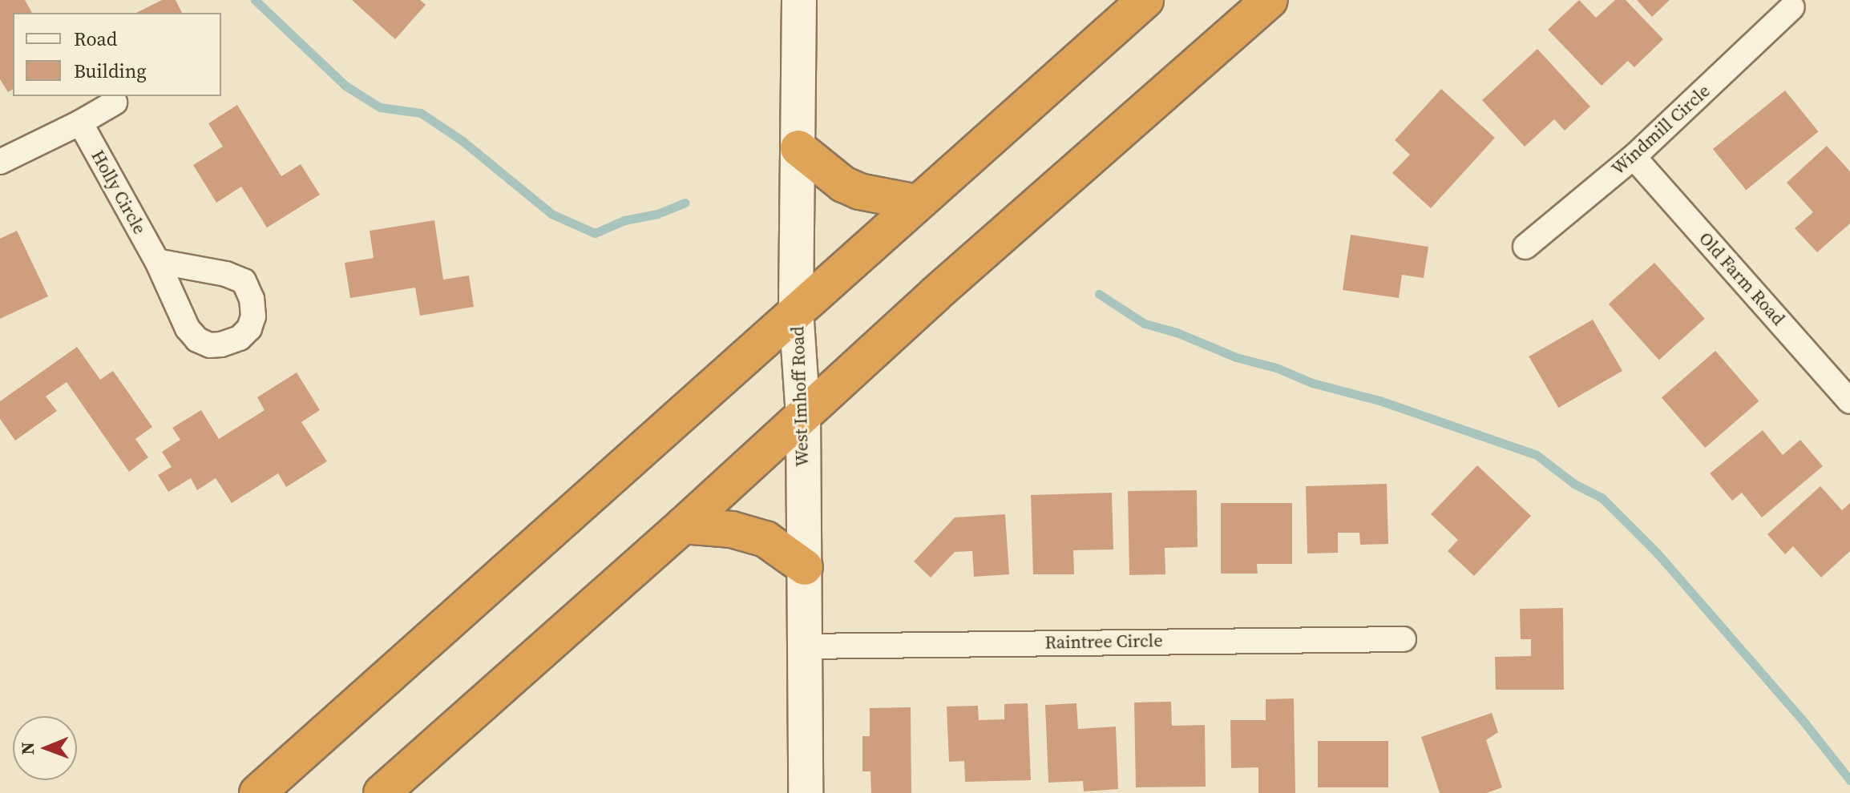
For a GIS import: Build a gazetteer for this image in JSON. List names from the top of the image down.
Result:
{
  "streets": {
    "street": [
      "Windmill Circle",
      "Holly Circle",
      "Old Farm Road",
      "West Imhoff Road",
      "Raintree Circle"
    ]
  },
  "crossings": [
    ["Windmill Circle", "Old Farm Road"],
    ["West Imhoff Road", "Raintree Circle"]
  ],
  "legend": ["Road", "Building"],
  "north": "left"
}
